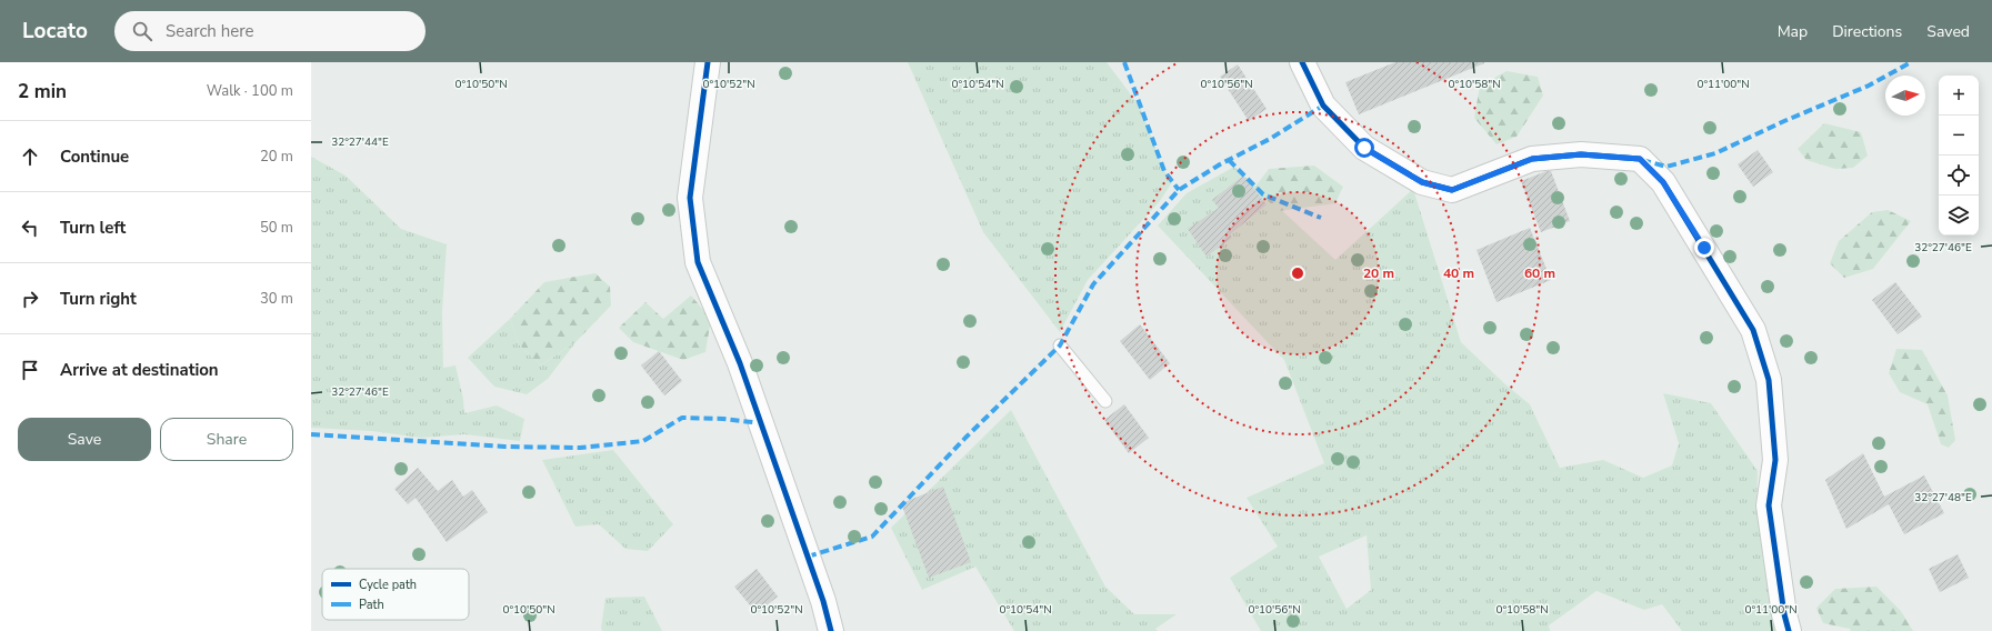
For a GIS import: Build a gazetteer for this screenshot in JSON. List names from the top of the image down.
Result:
{
  "legend": ["Cycle path", "Path"],
  "north": "right",
  "page": {
    "header": "Locato",
    "search": "Search here",
    "nav": ["Map", "Directions", "Saved"],
    "heading": ["2 min", "Walk · 100 m"],
    "map_buttons": ["+", "−"],
    "list": [
      ["Continue", "20 m"],
      ["Turn left", "50 m"],
      ["Turn right", "30 m"],
      "Arrive at destination"
    ],
    "buttons": ["Save", "Share"]
  },
  "coordinates": [
    "0°10'50\"N",
    "0°10'52\"N",
    "0°10'54\"N",
    "0°10'56\"N",
    "0°10'58\"N",
    "0°11'00\"N",
    "32°27'44\"E",
    "32°27'46\"E",
    "32°27'48\"E"
  ],
  "rings": ["20 m", "40 m", "60 m"]
}
